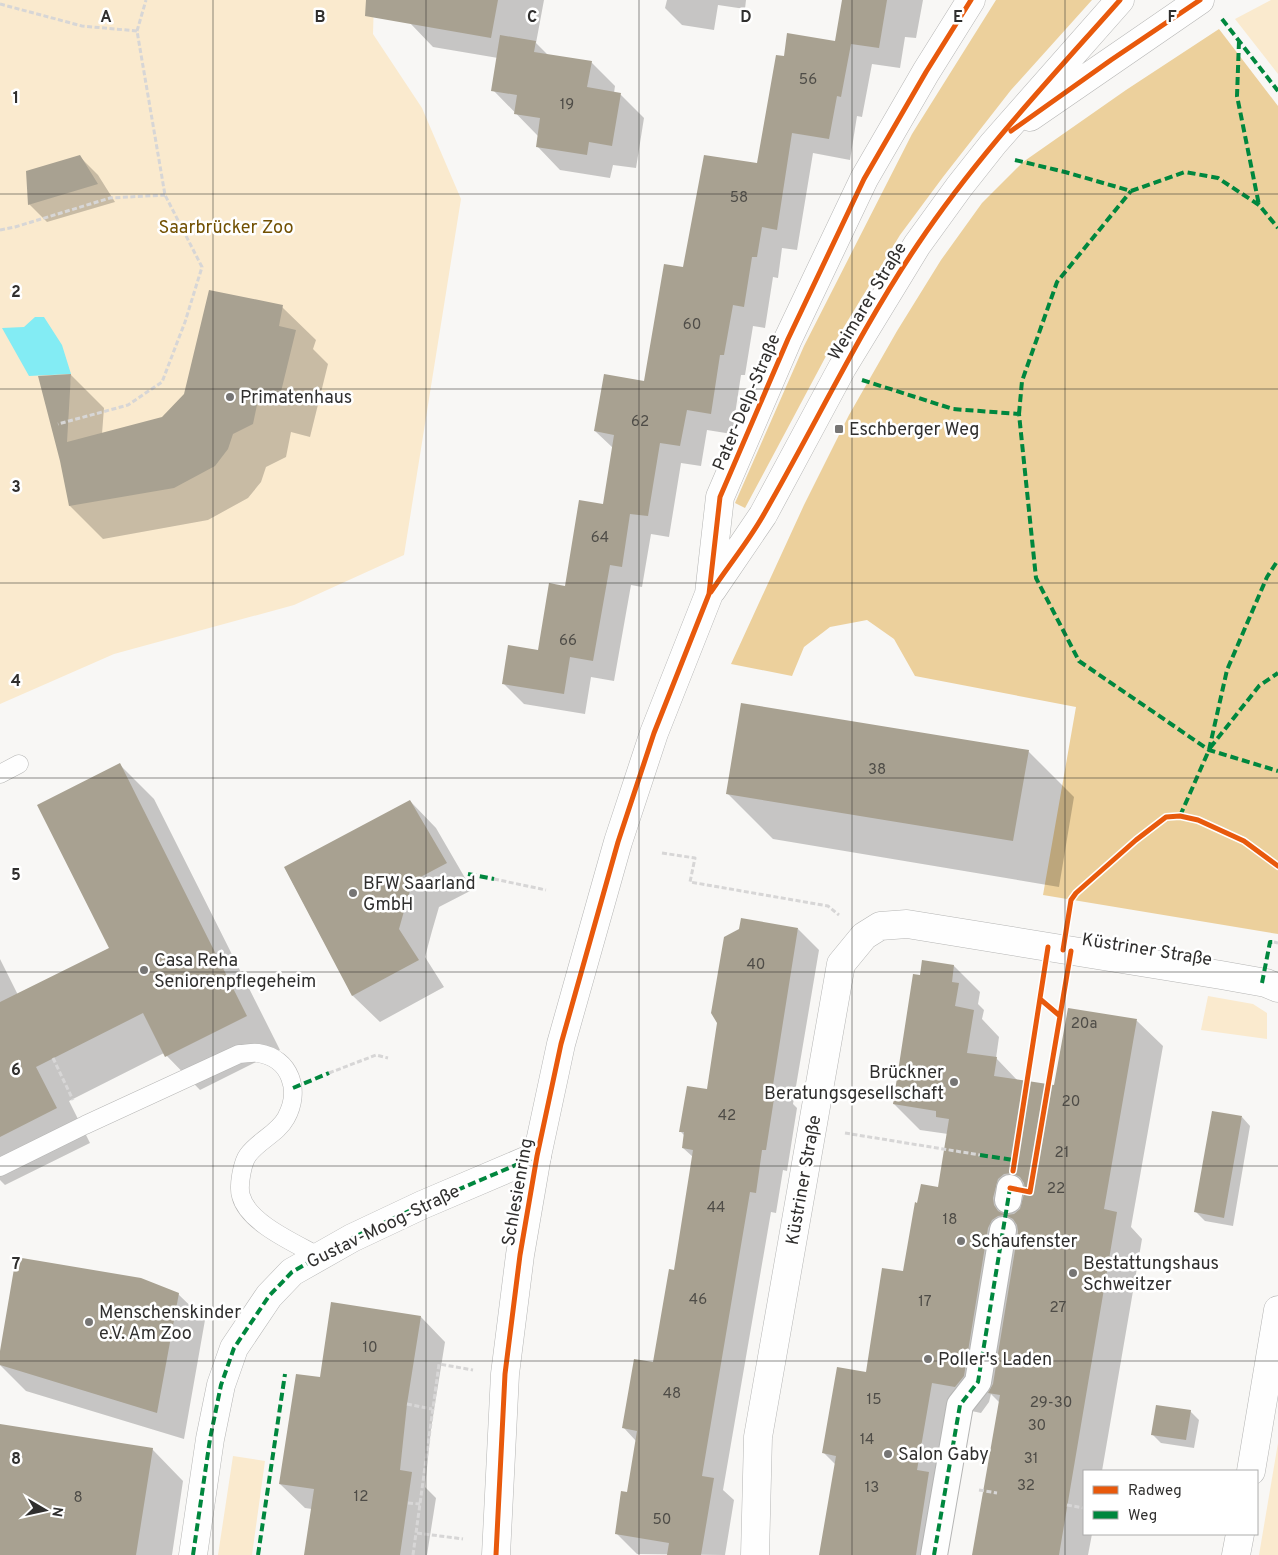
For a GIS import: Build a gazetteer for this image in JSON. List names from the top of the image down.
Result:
{
  "streets": {
    "street": [
      "Weimarer Straße",
      "Pater-Delp-Straße",
      "Küstriner Straße",
      "Schlesienring",
      "Gustav-Moog-Straße"
    ]
  },
  "crossings": [
    ["Weimarer Straße", "Pater-Delp-Straße"],
    ["Pater-Delp-Straße", "Schlesienring"],
    ["Schlesienring", "Gustav-Moog-Straße"]
  ],
  "parks": ["Saarbrücker Zoo"],
  "places": {
    "other": [
      "Primatenhaus",
      "BFW Saarland GmbH",
      "Casa Reha Seniorenpflegeheim",
      "Brückner Beratungsgesellschaft",
      "Schaufenster",
      "Bestattungshaus Schweitzer",
      "Menschenskinder e.V. Am Zoo",
      "Poller's Laden",
      "Salon Gaby"
    ],
    "transit": ["Eschberger Weg"]
  },
  "house_numbers": [
    "56",
    "19",
    "58",
    "60",
    "62",
    "64",
    "66",
    "38",
    "40",
    "20a",
    "20",
    "42",
    "21",
    "22",
    "44",
    "18",
    "46",
    "17",
    "27",
    "10",
    "48",
    "15",
    "29-30",
    "30",
    "14",
    "31",
    "32",
    "13",
    "12",
    "8",
    "50"
  ],
  "legend": ["Radweg", "Weg"],
  "north": "right",
  "grid": {
    "columns": [
      "A",
      "B",
      "C",
      "D",
      "E",
      "F"
    ],
    "rows": [
      "1",
      "2",
      "3",
      "4",
      "5",
      "6",
      "7",
      "8"
    ]
  }
}
